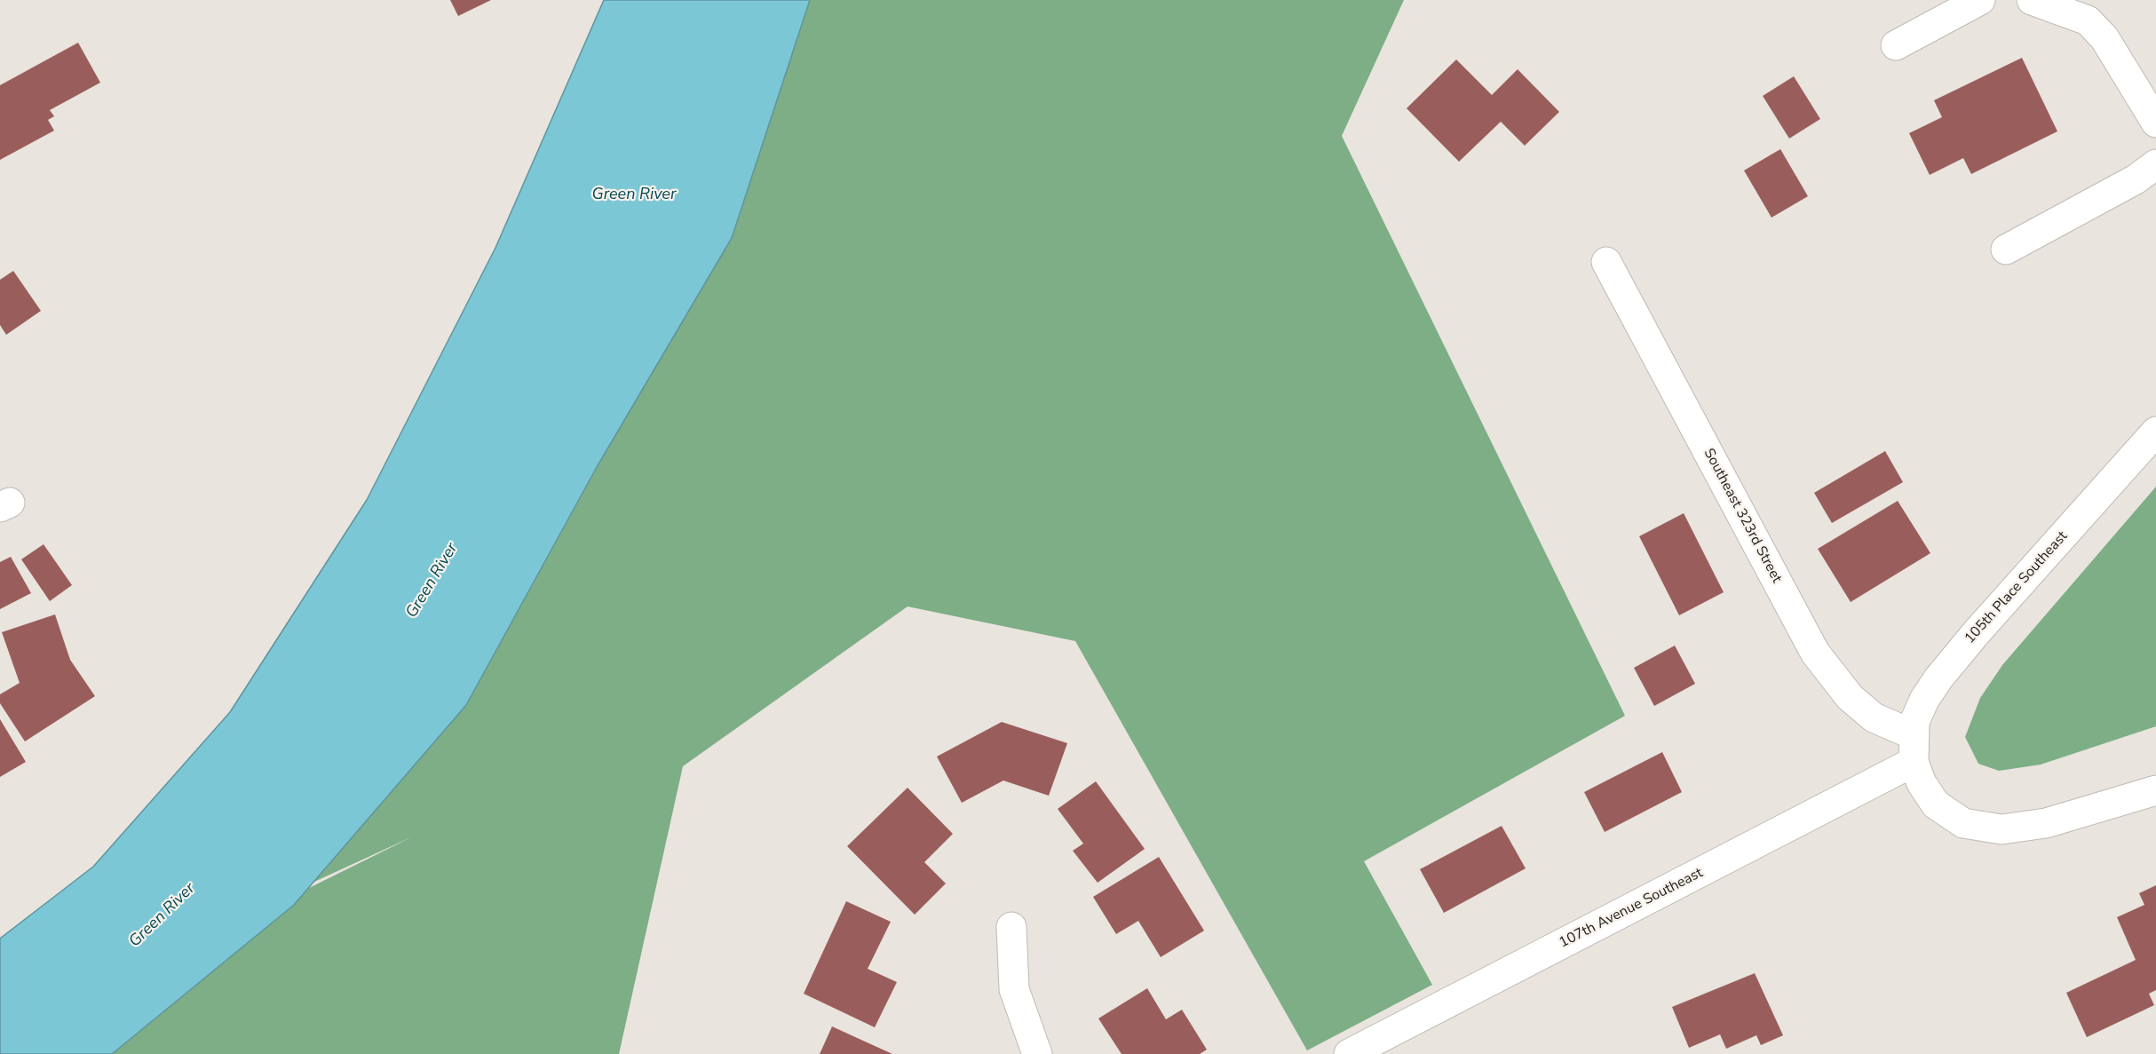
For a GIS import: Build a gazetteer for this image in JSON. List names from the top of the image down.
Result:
{
  "streets": {
    "street": ["Southeast 323rd Street", "105th Place Southeast", "107th Avenue Southeast"]
  },
  "crossings": [
    ["Southeast 323rd Street", "105th Place Southeast"],
    ["Southeast 323rd Street", "107th Avenue Southeast"],
    ["105th Place Southeast", "107th Avenue Southeast"]
  ],
  "water": ["Green River"]
}
